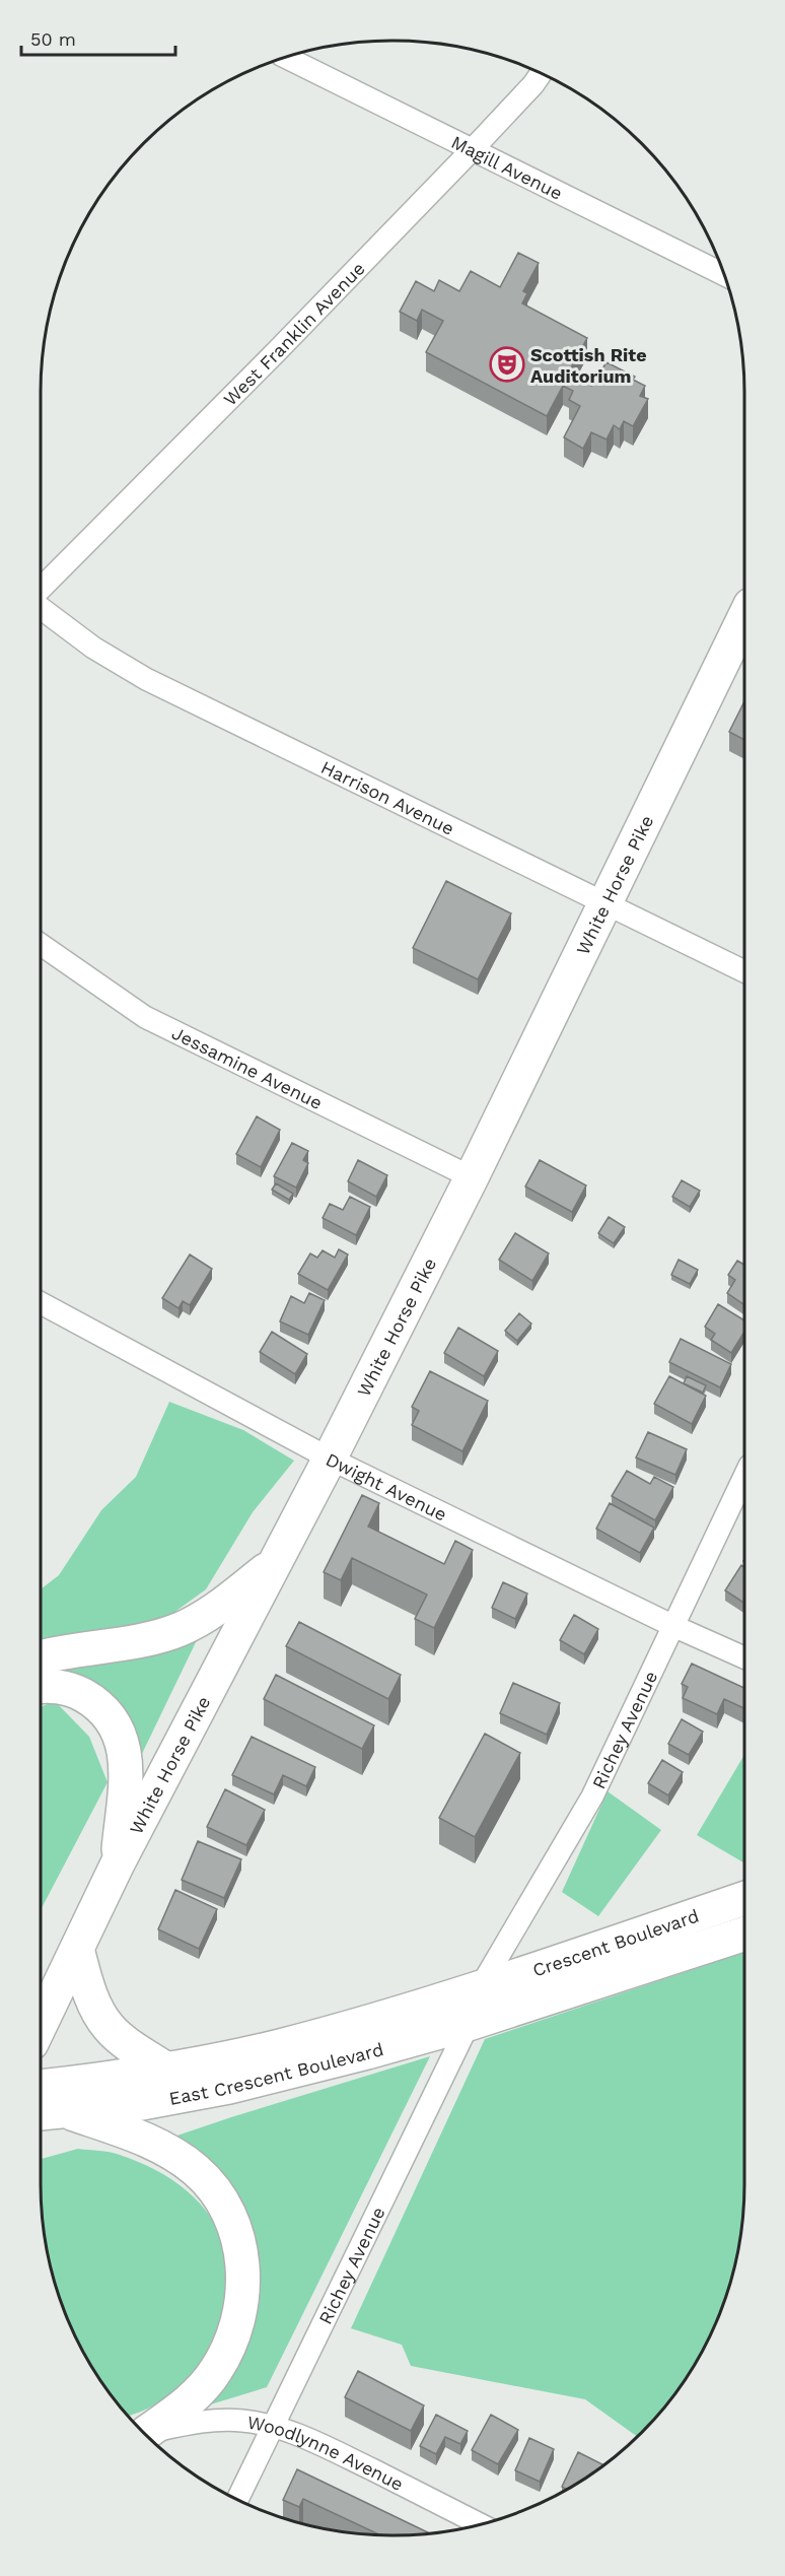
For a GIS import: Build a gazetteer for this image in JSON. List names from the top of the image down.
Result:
{
  "streets": {
    "highway": ["White Horse Pike", "Crescent Boulevard", "East Crescent Boulevard"],
    "street": [
      "Magill Avenue",
      "West Franklin Avenue",
      "Harrison Avenue",
      "Jessamine Avenue",
      "Dwight Avenue",
      "Richey Avenue",
      "Woodlynne Avenue"
    ]
  },
  "crossings": [
    ["Magill Avenue", "West Franklin Avenue"],
    ["Harrison Avenue", "White Horse Pike"],
    ["White Horse Pike", "Jessamine Avenue"],
    ["White Horse Pike", "Dwight Avenue"],
    ["Dwight Avenue", "Richey Avenue"],
    ["Richey Avenue", "Crescent Boulevard"],
    ["Richey Avenue", "East Crescent Boulevard"],
    ["Richey Avenue", "Woodlynne Avenue"],
    ["Crescent Boulevard", "East Crescent Boulevard"]
  ],
  "places": {
    "theatre": ["Scottish Rite Auditorium"]
  },
  "scale_bar": "50 m"
}
